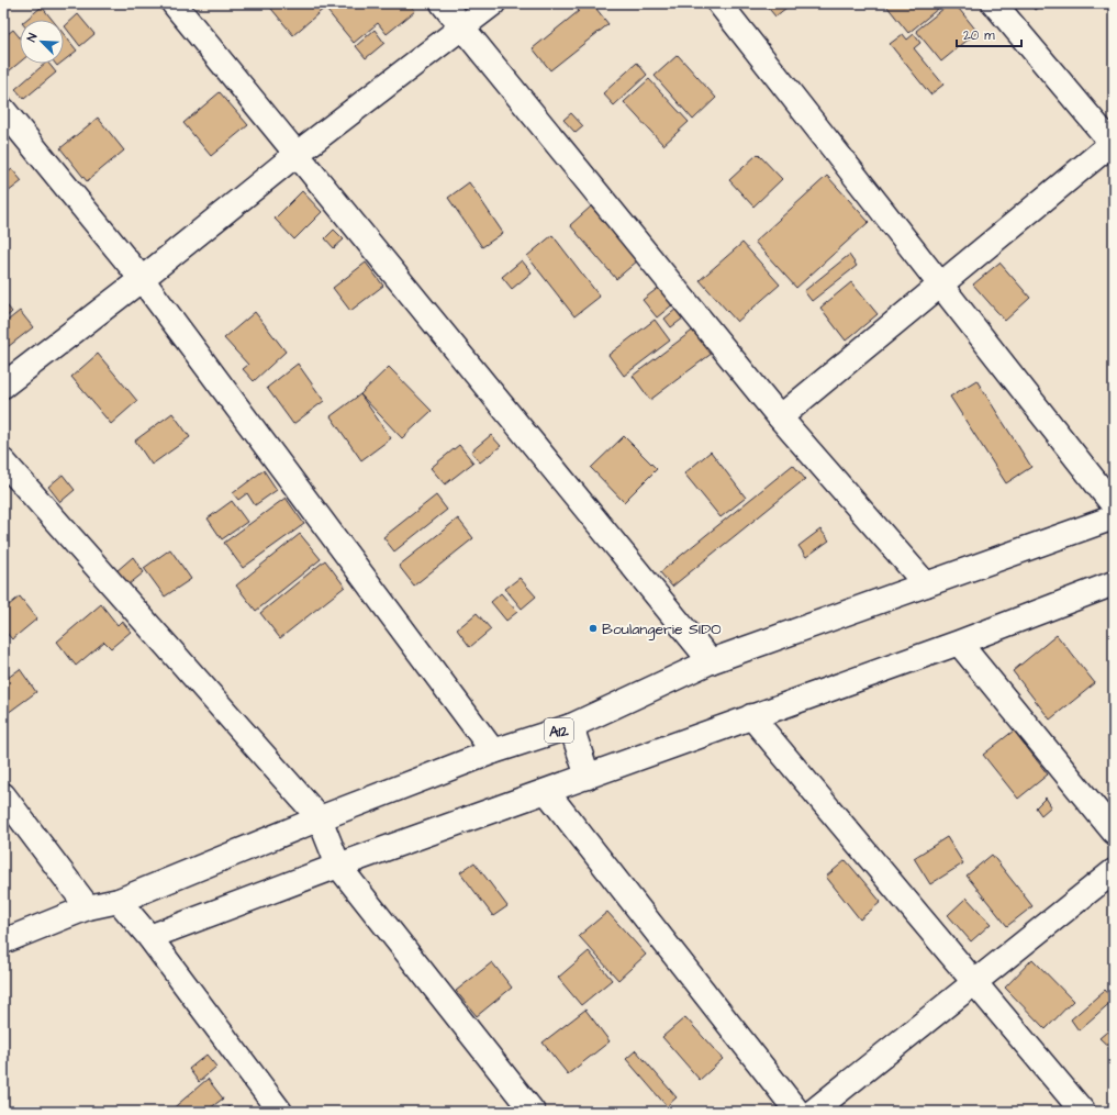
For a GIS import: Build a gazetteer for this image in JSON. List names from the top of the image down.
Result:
{
  "streets": {
    "street": ["A12"]
  },
  "places": ["Boulangerie SIDO"],
  "scale_bar": "20 m",
  "north": "top left"
}
